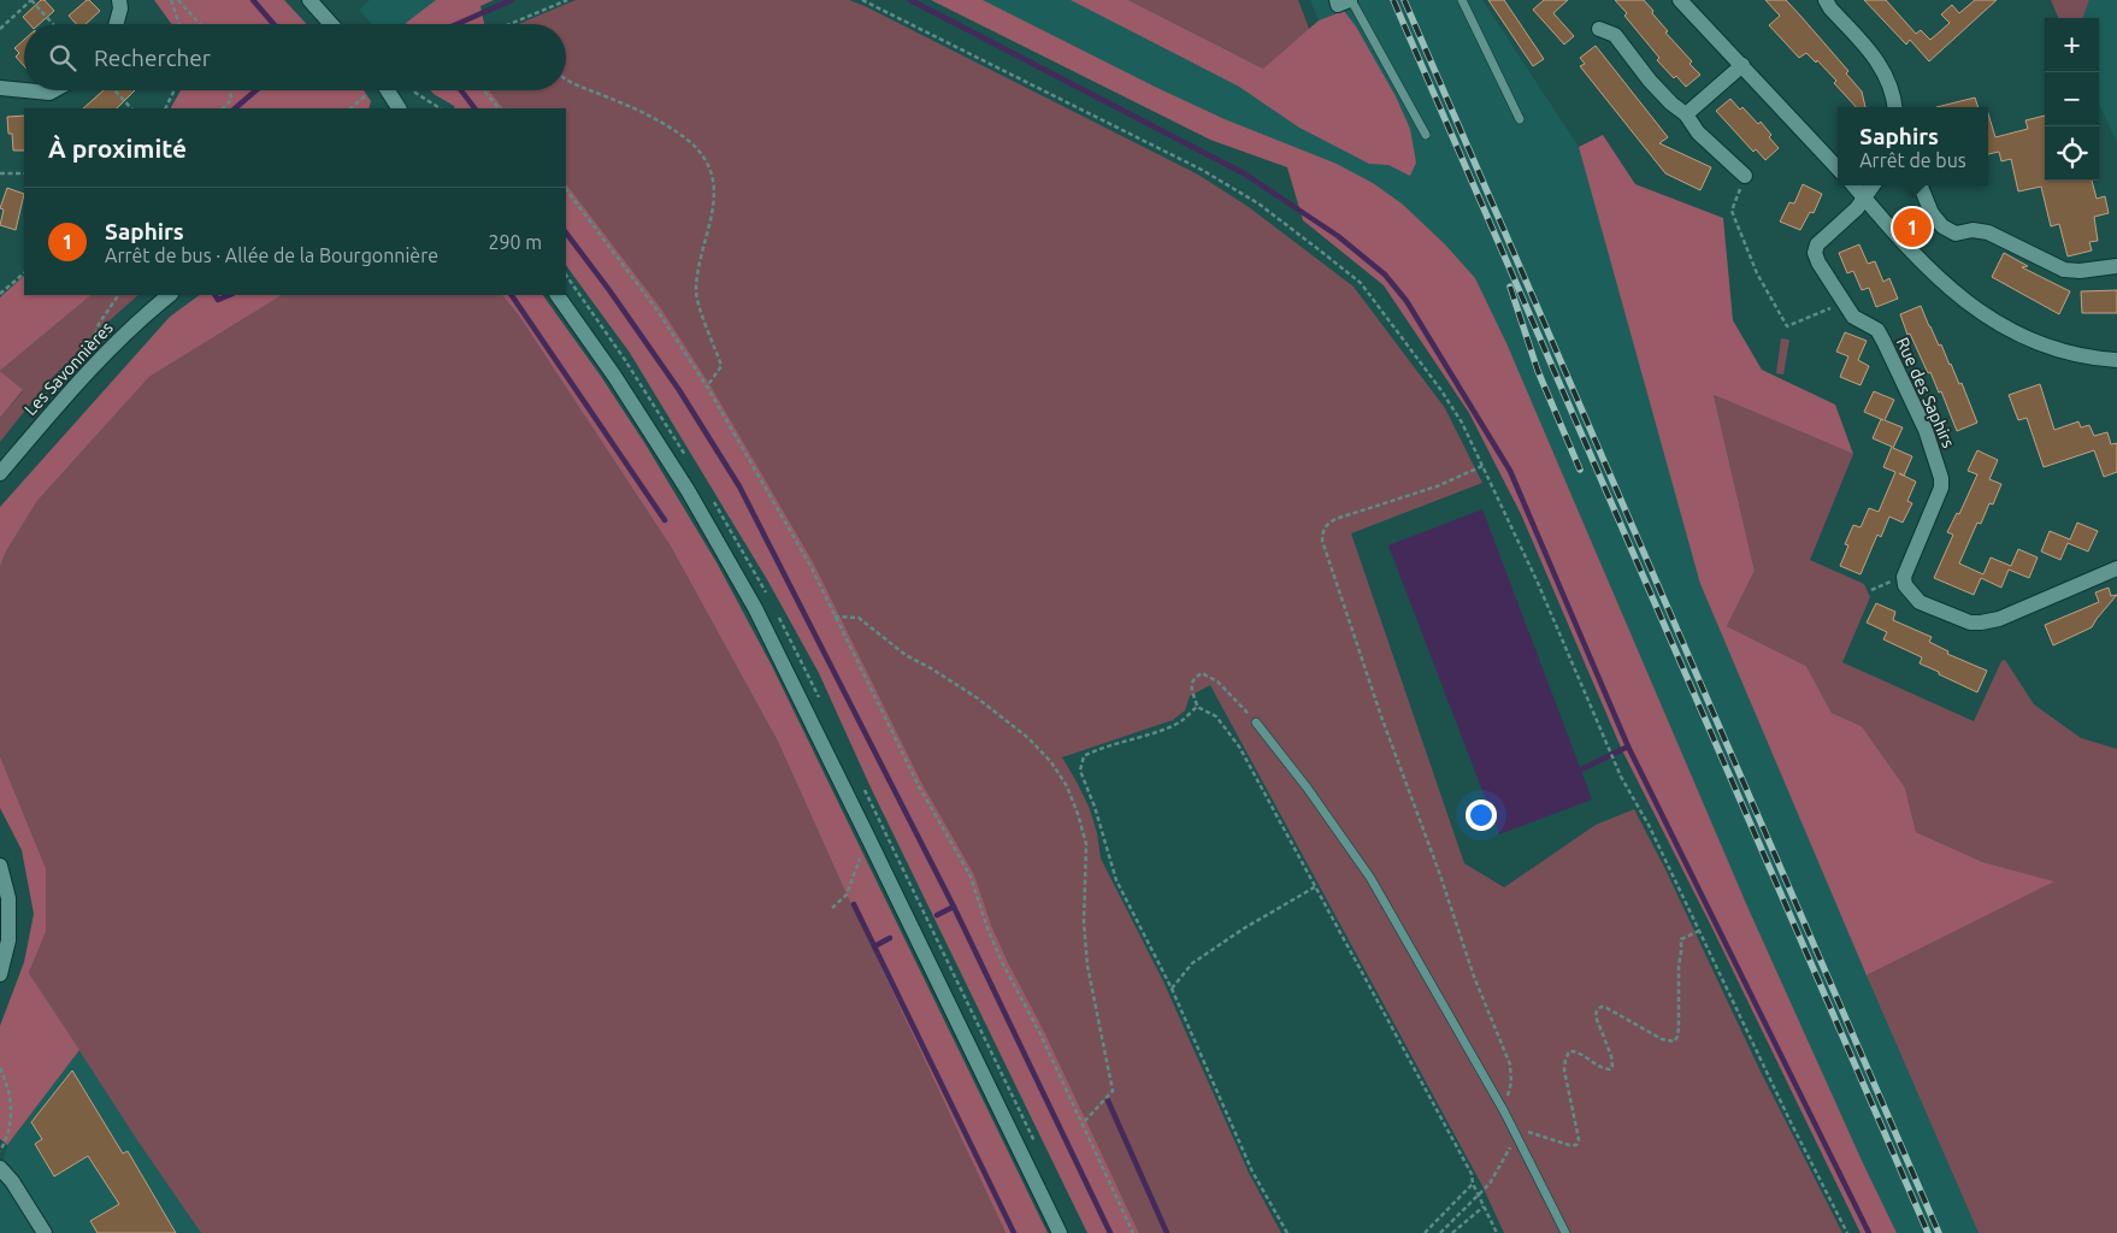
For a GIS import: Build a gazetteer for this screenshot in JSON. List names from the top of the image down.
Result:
{
  "streets": {
    "street": ["Les Savonnières", "Rue des Saphirs"]
  },
  "page": {
    "map_buttons": ["+", "−"],
    "search": "Rechercher",
    "popup": ["Saphirs", "Arrêt de bus"],
    "heading": "À proximité",
    "list": [
      {
        "mark": "1",
        "name": "Saphirs",
        "note": "Arrêt de bus · Allée de la Bourgonnière",
        "value": "290 m"
      }
    ],
    "pins": "1"
  }
}
